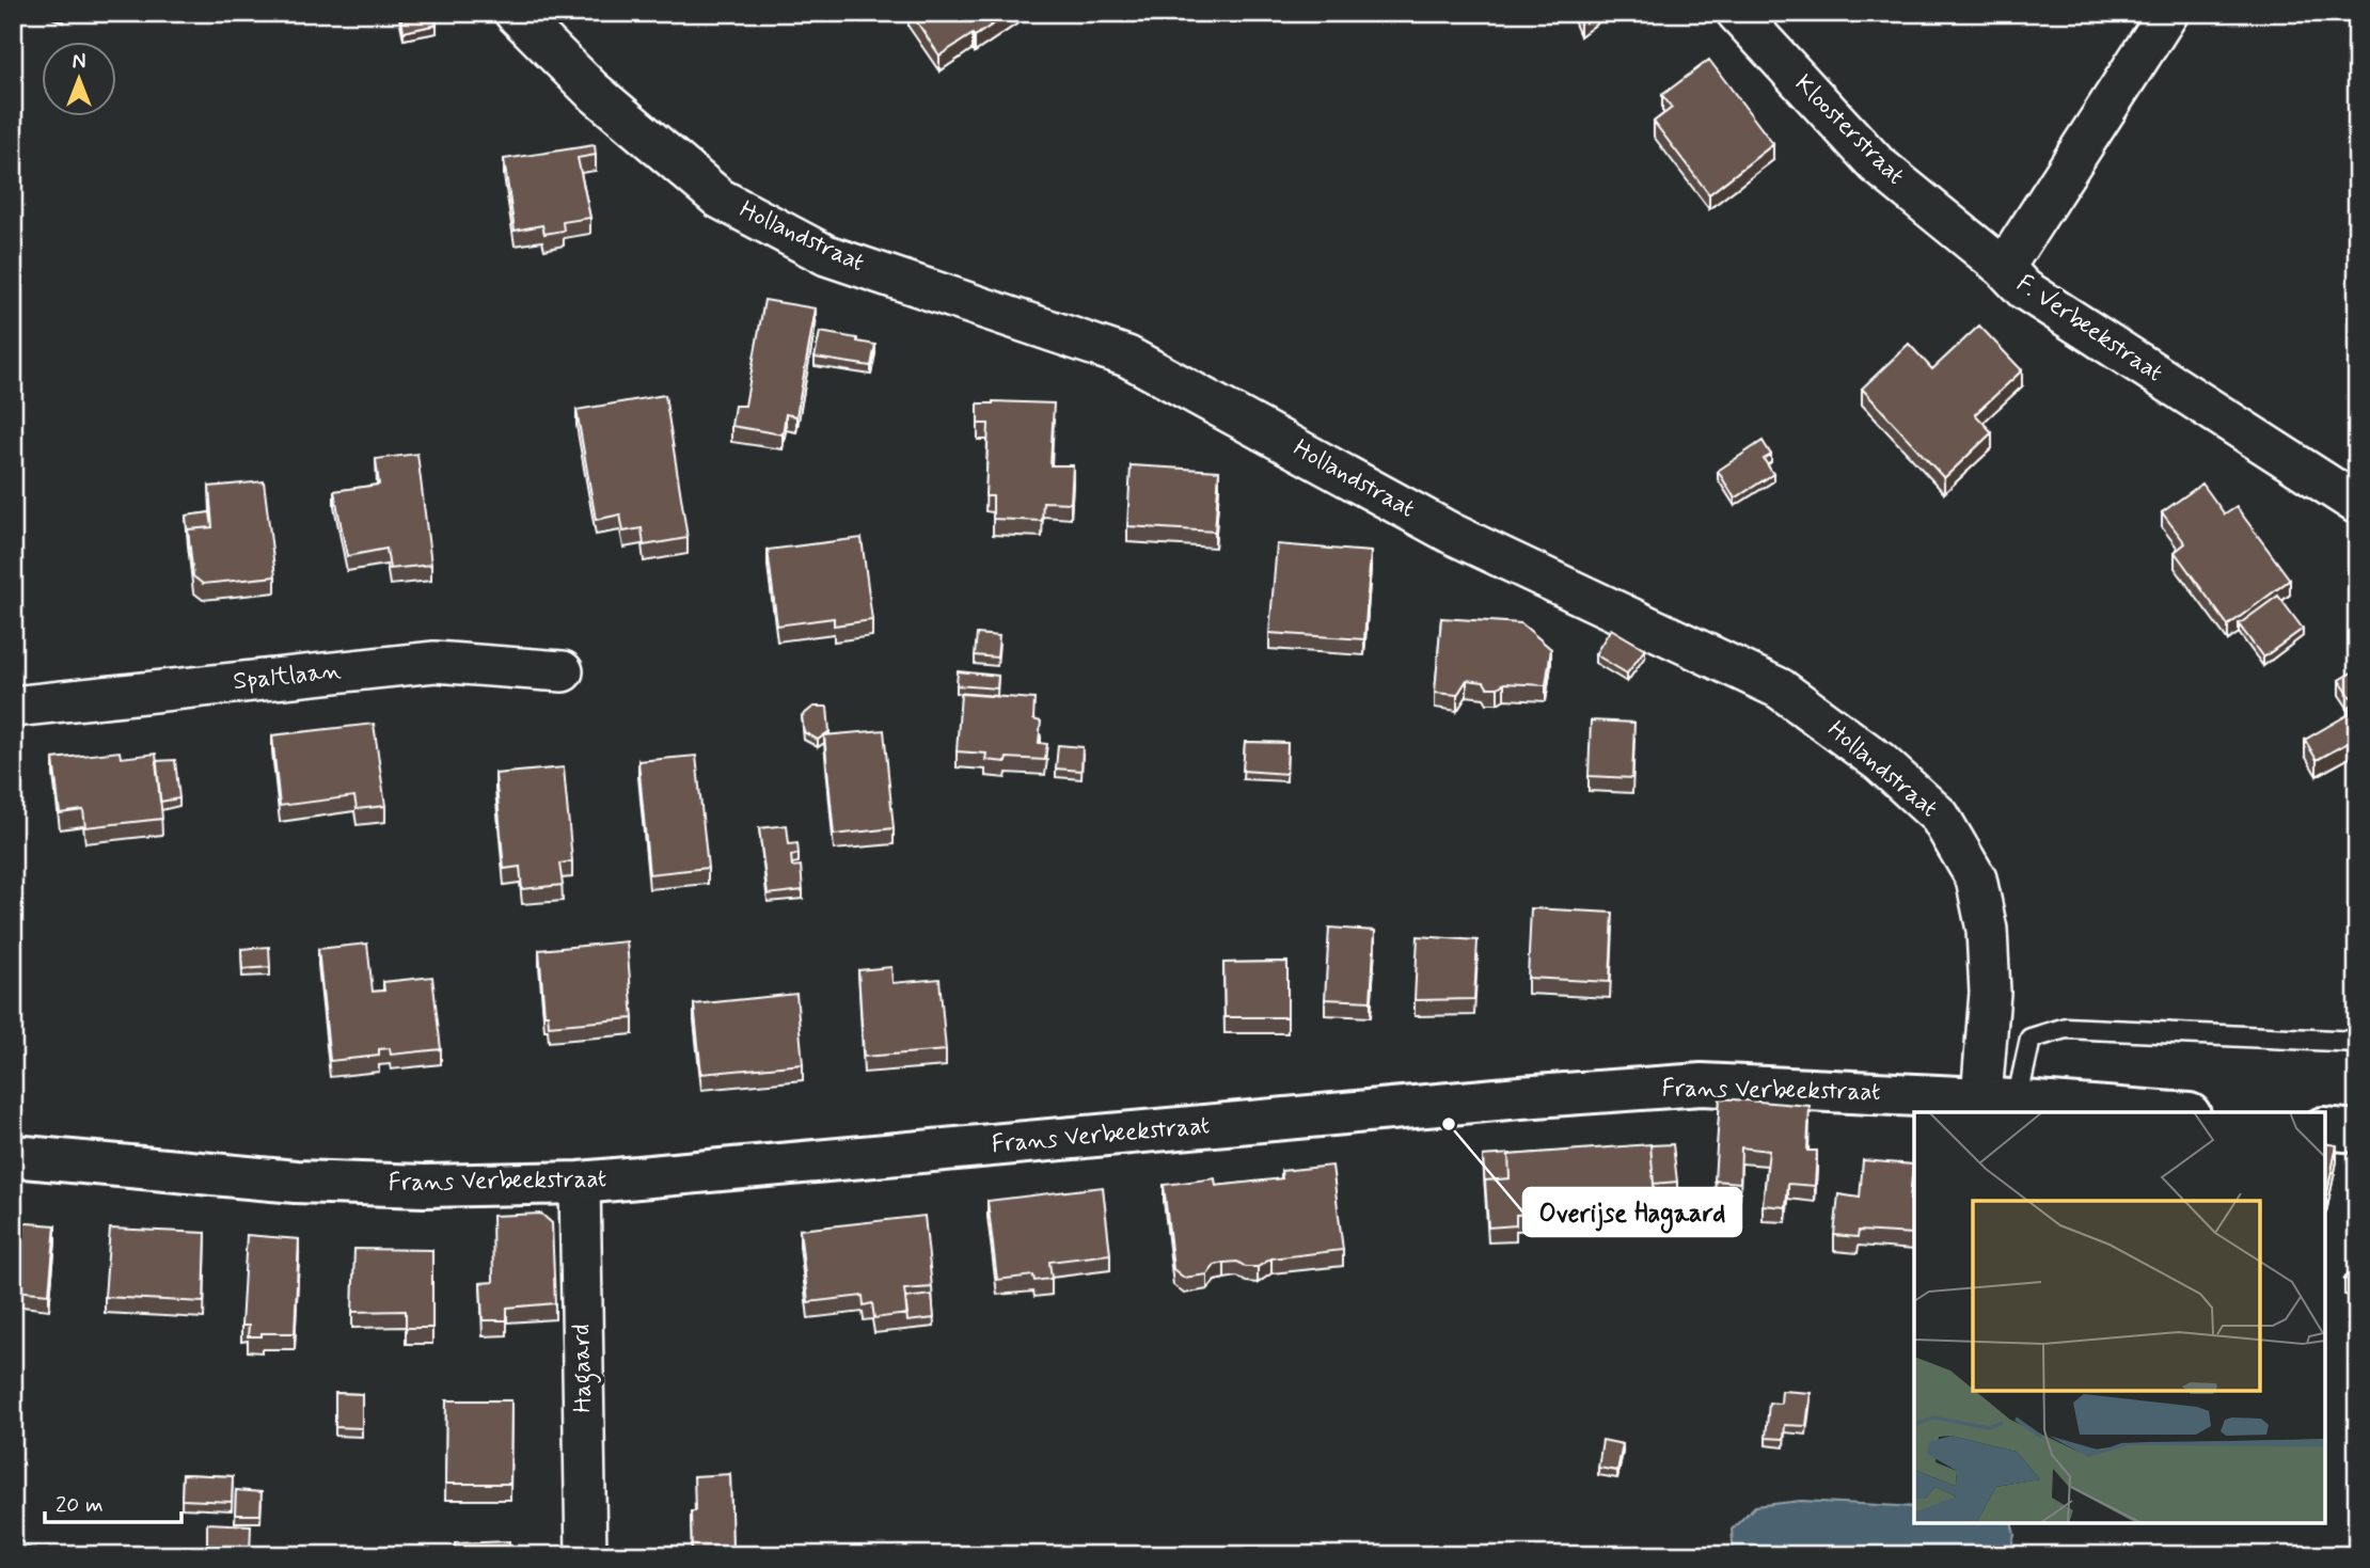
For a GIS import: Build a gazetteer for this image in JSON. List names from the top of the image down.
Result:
{
  "streets": {
    "main road": ["Frans Verbeekstraat"],
    "street": [
      "Kloosterstraat",
      "Hollandstraat",
      "F. Verbeekstraat",
      "Spaltlaan",
      "Hagaard"
    ]
  },
  "crossings": [
    ["Kloosterstraat", "F. Verbeekstraat"],
    ["Hollandstraat", "Frans Verbeekstraat"],
    ["Frans Verbeekstraat", "Hagaard"]
  ],
  "places": ["Overijse Hagaard"],
  "scale_bar": "20 m",
  "north": "top"
}
